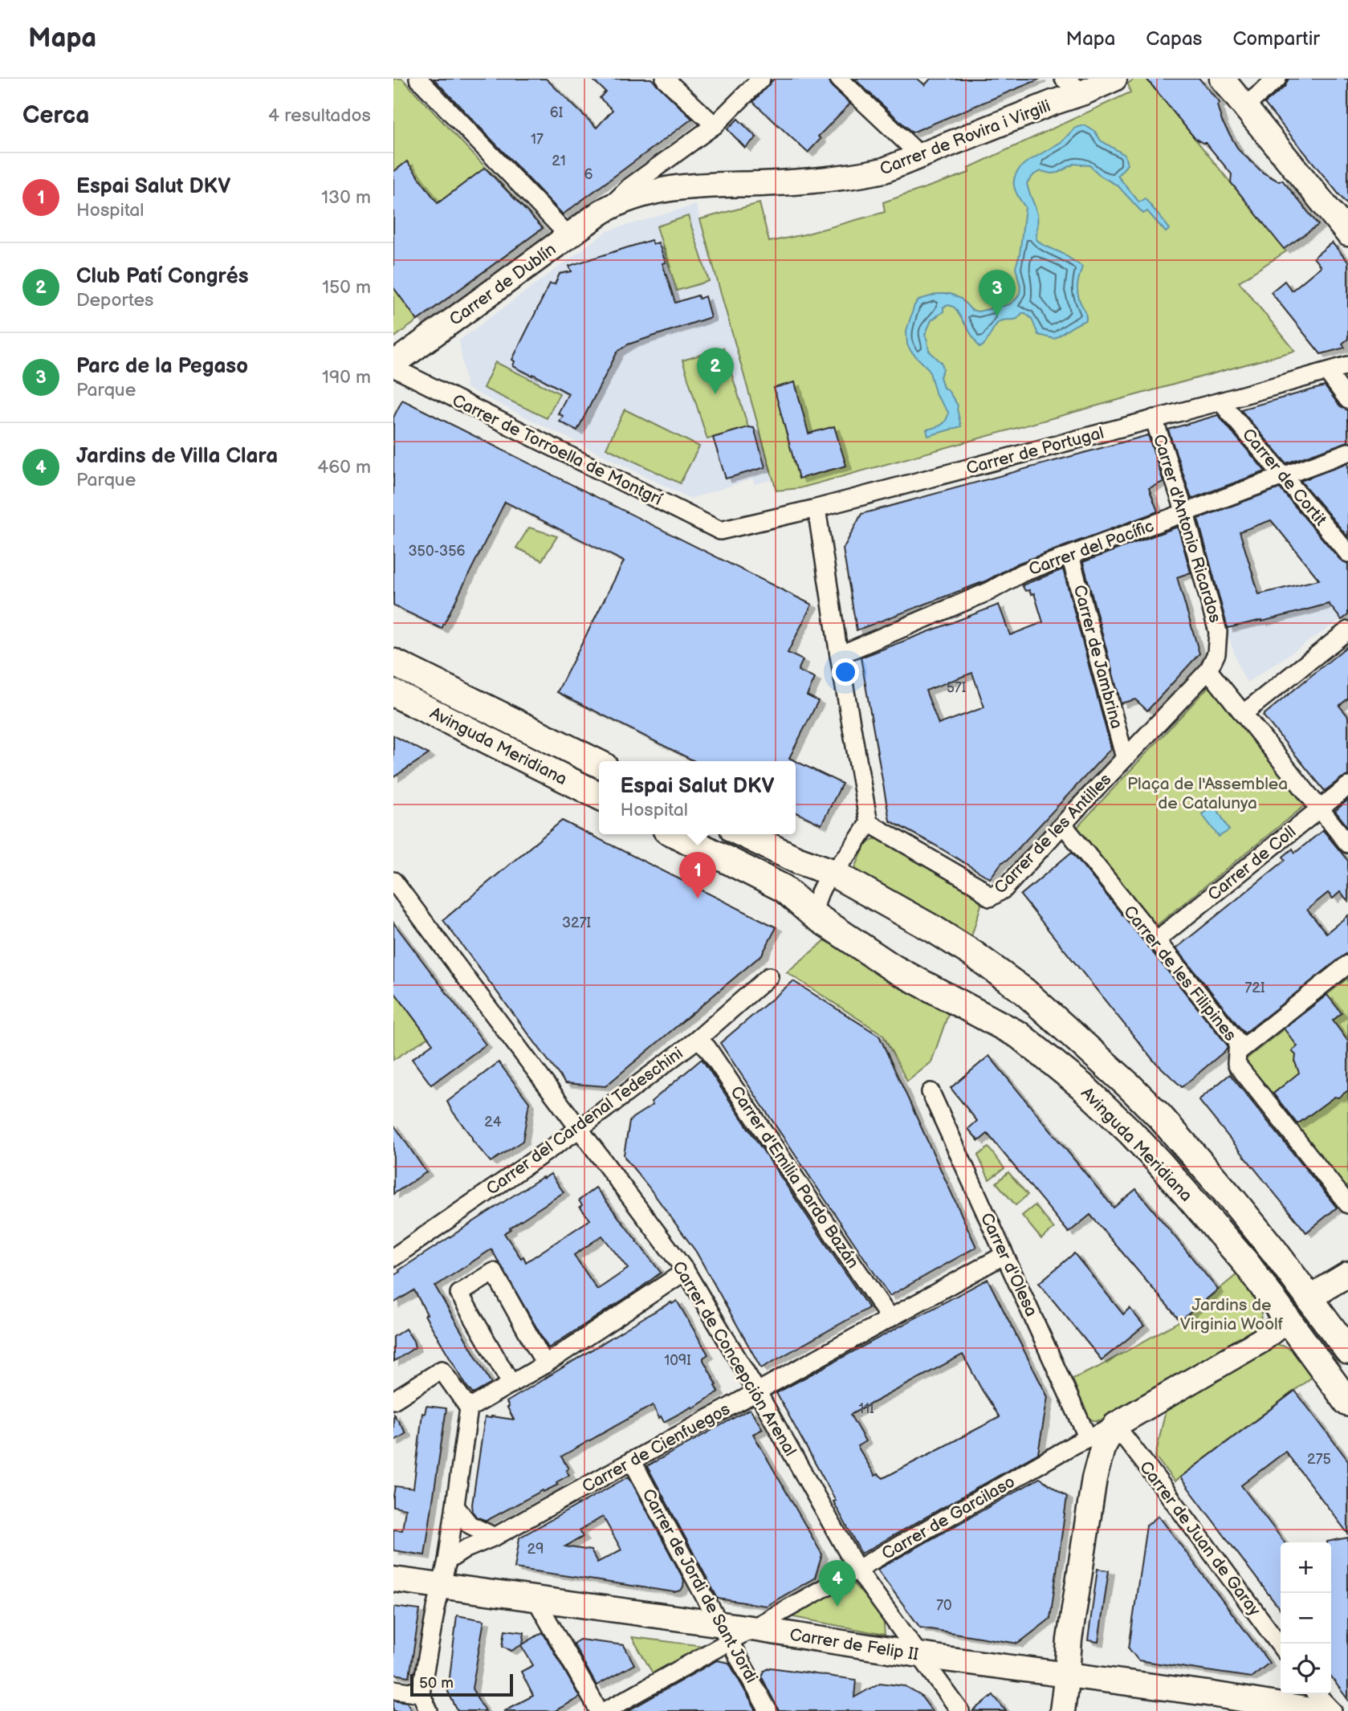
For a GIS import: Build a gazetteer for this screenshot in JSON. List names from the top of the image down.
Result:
{
  "streets": {
    "main road": [
      "Carrer de Rovira i Virgili",
      "Carrer de Dublín",
      "Avinguda Meridiana",
      "Carrer de Garcilaso",
      "Carrer de Felip II"
    ],
    "street": [
      "Carrer de Torroella de Montgrí",
      "Carrer de Portugal",
      "Carrer de Cortit",
      "Carrer d'Antonio Ricardos",
      "Carrer del Pacífic",
      "Carrer de Jambrina",
      "Carrer de les Antilles",
      "Carrer de Coll",
      "Carrer de les Filipines",
      "Carrer del Cardenal Tedeschini",
      "Carrer d'Emilia Pardo Bazán",
      "Carrer d'Olesa",
      "Carrer de Concepción Arenal",
      "Carrer de Cienfuegos",
      "Carrer de Juan de Garay",
      "Carrer de Jordi de Sant Jordi"
    ]
  },
  "crossings": [
    ["Carrer de Rovira i Virgili", "Carrer de Dublín"],
    ["Carrer de Dublín", "Carrer de Torroella de Montgrí"],
    ["Carrer de Torroella de Montgrí", "Carrer de Portugal"],
    ["Carrer de Portugal", "Carrer de Cortit"],
    ["Carrer de Portugal", "Carrer d'Antonio Ricardos"],
    ["Carrer de Cortit", "Carrer del Pacífic"],
    ["Carrer d'Antonio Ricardos", "Carrer del Pacífic"],
    ["Carrer d'Antonio Ricardos", "Carrer de les Antilles"],
    ["Carrer del Pacífic", "Carrer de Jambrina"],
    ["Carrer de Jambrina", "Carrer de les Antilles"],
    ["Avinguda Meridiana", "Carrer de Garcilaso"],
    ["Carrer de les Antilles", "Carrer de les Filipines"],
    ["Carrer de Coll", "Carrer de les Filipines"],
    ["Carrer del Cardenal Tedeschini", "Carrer d'Emilia Pardo Bazán"],
    ["Carrer del Cardenal Tedeschini", "Carrer de Concepción Arenal"],
    ["Carrer d'Emilia Pardo Bazán", "Carrer de Cienfuegos"],
    ["Carrer d'Olesa", "Carrer de Cienfuegos"],
    ["Carrer d'Olesa", "Carrer de Garcilaso"],
    ["Carrer de Concepción Arenal", "Carrer de Cienfuegos"],
    ["Carrer de Concepción Arenal", "Carrer de Garcilaso"],
    ["Carrer de Concepción Arenal", "Carrer de Felip II"],
    ["Carrer de Cienfuegos", "Carrer de Jordi de Sant Jordi"],
    ["Carrer de Garcilaso", "Carrer de Juan de Garay"],
    ["Carrer de Garcilaso", "Carrer de Felip II"],
    ["Carrer de Jordi de Sant Jordi", "Carrer de Felip II"]
  ],
  "parks": ["Plaça de l'Assemblea de Catalunya", "Jardins de Virginia Woolf"],
  "house_numbers": [
    "6I",
    "17",
    "21",
    "6",
    "350-356",
    "57I",
    "327I",
    "72I",
    "24",
    "109I",
    "11I",
    "275",
    "29",
    "70"
  ],
  "scale_bar": "50 m",
  "page": {
    "header": "Mapa",
    "nav": ["Mapa", "Capas", "Compartir"],
    "heading": ["Cerca", "4 resultados"],
    "list": [
      {
        "mark": "1",
        "name": "Espai Salut DKV",
        "note": "Hospital",
        "value": "130 m"
      },
      {
        "mark": "2",
        "name": "Club Patí Congrés",
        "note": "Deportes",
        "value": "150 m"
      },
      {
        "mark": "3",
        "name": "Parc de la Pegaso",
        "note": "Parque",
        "value": "190 m"
      },
      {
        "mark": "4",
        "name": "Jardins de Villa Clara",
        "note": "Parque",
        "value": "460 m"
      }
    ],
    "pins": [
      "3",
      "2",
      "1",
      "4"
    ],
    "popup": ["Espai Salut DKV", "Hospital"],
    "map_buttons": ["+", "−"],
    "scale": "50 m"
  }
}
